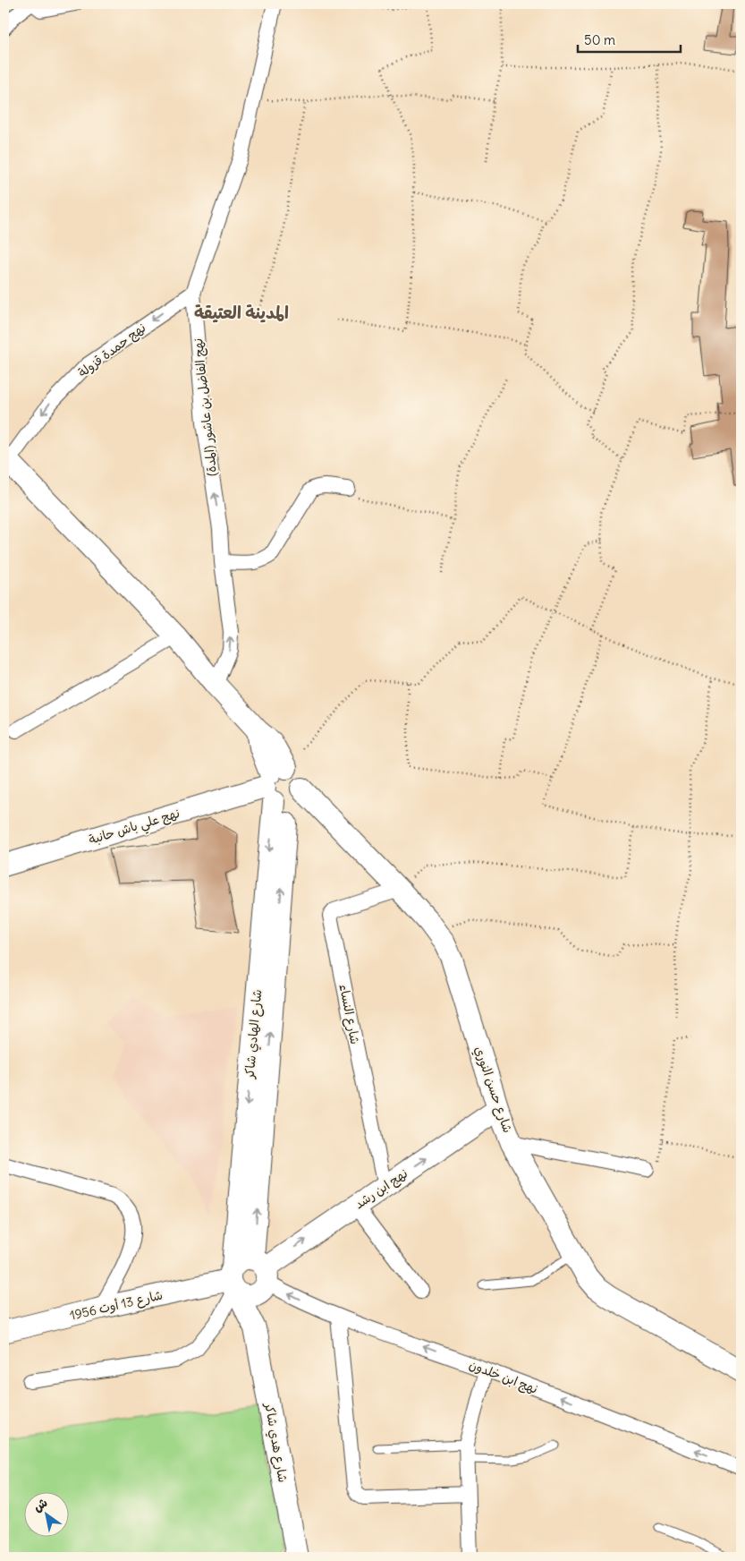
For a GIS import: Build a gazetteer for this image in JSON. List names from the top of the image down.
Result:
{
  "streets": {
    "street": [
      "نهج حمدة قزولة",
      "نهج الفاضل بن عاشور (المدة)",
      "نهج علي باش حانبة",
      "شارع النساء",
      "شارع الهادي شاكر",
      "شارع حسن النوري",
      "نهج ابن رشد",
      "شارع 13 أوت 1956",
      "نهج ابن خلدون",
      "شارع هدي شاكر"
    ]
  },
  "crossings": [
    ["نهج حمدة قزولة", "نهج الفاضل بن عاشور (المدة)"],
    ["نهج حمدة قزولة", "شارع حسن النوري"],
    ["نهج الفاضل بن عاشور (المدة)", "شارع حسن النوري"],
    ["نهج علي باش حانبة", "شارع الهادي شاكر"],
    ["نهج علي باش حانبة", "شارع حسن النوري"],
    ["شارع النساء", "شارع حسن النوري"],
    ["شارع النساء", "نهج ابن رشد"],
    ["شارع الهادي شاكر", "شارع حسن النوري"],
    ["شارع الهادي شاكر", "نهج ابن رشد"],
    ["شارع الهادي شاكر", "شارع 13 أوت 1956"],
    ["شارع الهادي شاكر", "نهج ابن خلدون"],
    ["شارع الهادي شاكر", "شارع هدي شاكر"],
    ["شارع حسن النوري", "نهج ابن رشد"],
    ["نهج ابن رشد", "نهج ابن خلدون"]
  ],
  "one_way": [
    "نهج حمدة قزولة",
    "نهج الفاضل بن عاشور (المدة)",
    "نهج ابن رشد",
    "نهج ابن خلدون"
  ],
  "districts": ["المدينة العتيقة"],
  "scale_bar": "50 m",
  "north": "top left"
}
